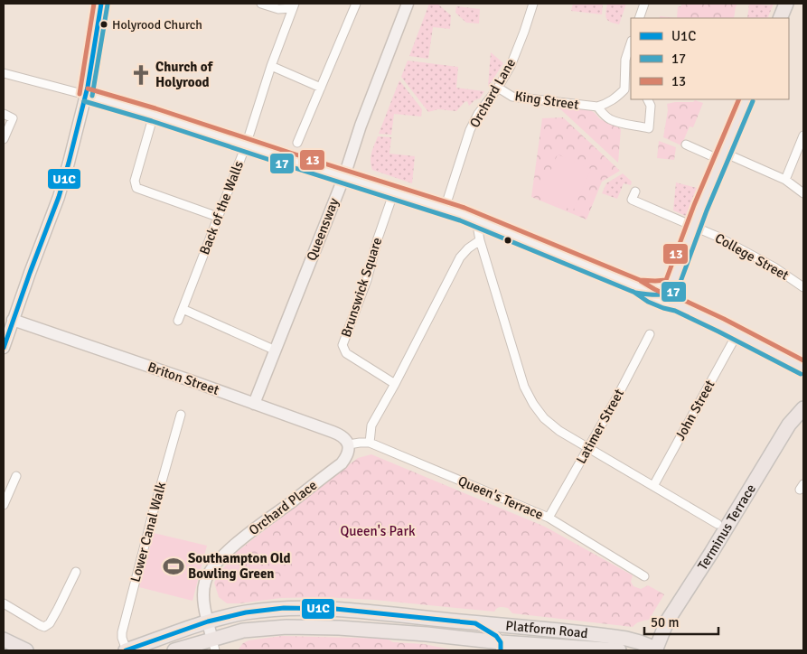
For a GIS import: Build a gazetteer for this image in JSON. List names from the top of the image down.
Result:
{
  "streets": {
    "main road": ["Terminus Terrace", "Platform Road"],
    "street": [
      "Orchard Lane",
      "King Street",
      "Back of the Walls",
      "Queensway",
      "College Street",
      "Brunswick Square",
      "Briton Street",
      "John Street",
      "Latimer Street",
      "Queen's Terrace",
      "Orchard Place",
      "Lower Canal Walk"
    ]
  },
  "crossings": [
    ["Orchard Lane", "King Street"],
    ["Queensway", "Briton Street"],
    ["Briton Street", "Queen's Terrace"],
    ["Briton Street", "Orchard Place"],
    ["Latimer Street", "Queen's Terrace"],
    ["Queen's Terrace", "Orchard Place"],
    ["Orchard Place", "Platform Road"],
    ["Terminus Terrace", "Platform Road"],
    ["Lower Canal Walk", "Platform Road"]
  ],
  "parks": ["Queen's Park"],
  "places": {
    "other": ["Holyrood Church"],
    "church": ["Church of Holyrood"],
    "sports": ["Southampton Old Bowling Green"]
  },
  "lines": ["transit line U1C", "transit line 13", "transit line 17"],
  "legend": ["U1C", "17", "13"],
  "scale_bar": "50 m"
}
